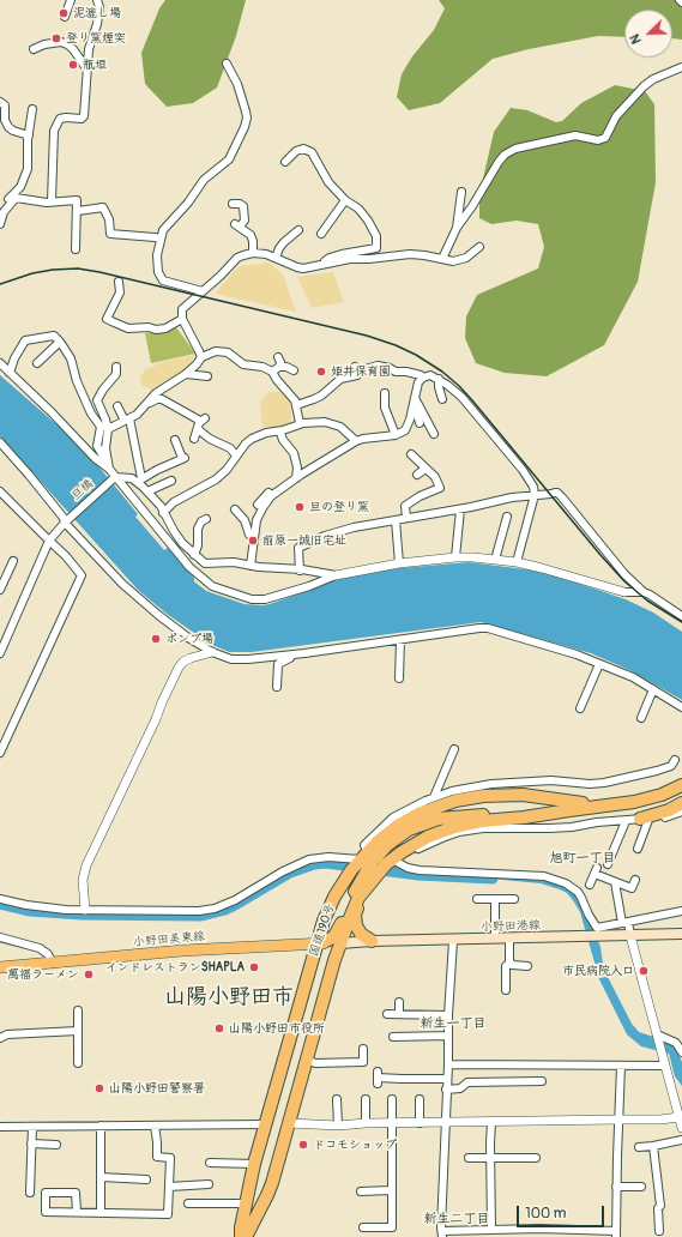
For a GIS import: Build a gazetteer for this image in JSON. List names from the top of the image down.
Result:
{
  "streets": {
    "highway": ["国道190号"],
    "main road": ["小野田港線", "小野田美東線"],
    "street": ["旦橋"]
  },
  "crossings": [
    ["小野田港線", "国道190号"],
    ["小野田港線", "小野田美東線"],
    ["国道190号", "小野田美東線"]
  ],
  "districts": [
    "旭町一丁目",
    "山陽小野田市",
    "新生一丁目",
    "新生二丁目"
  ],
  "places": [
    "泥漉し場",
    "登り窯煙突",
    "瓶垣",
    "姫井保育園",
    "旦の登り窯",
    "前原一誠旧宅址",
    "ポンプ場",
    "インドレストランSHAPLA",
    "市民病院入口",
    "萬福ラーメン",
    "山陽小野田市役所",
    "山陽小野田警察署",
    "ドコモショップ"
  ],
  "scale_bar": "100 m",
  "north": "bottom left"
}
